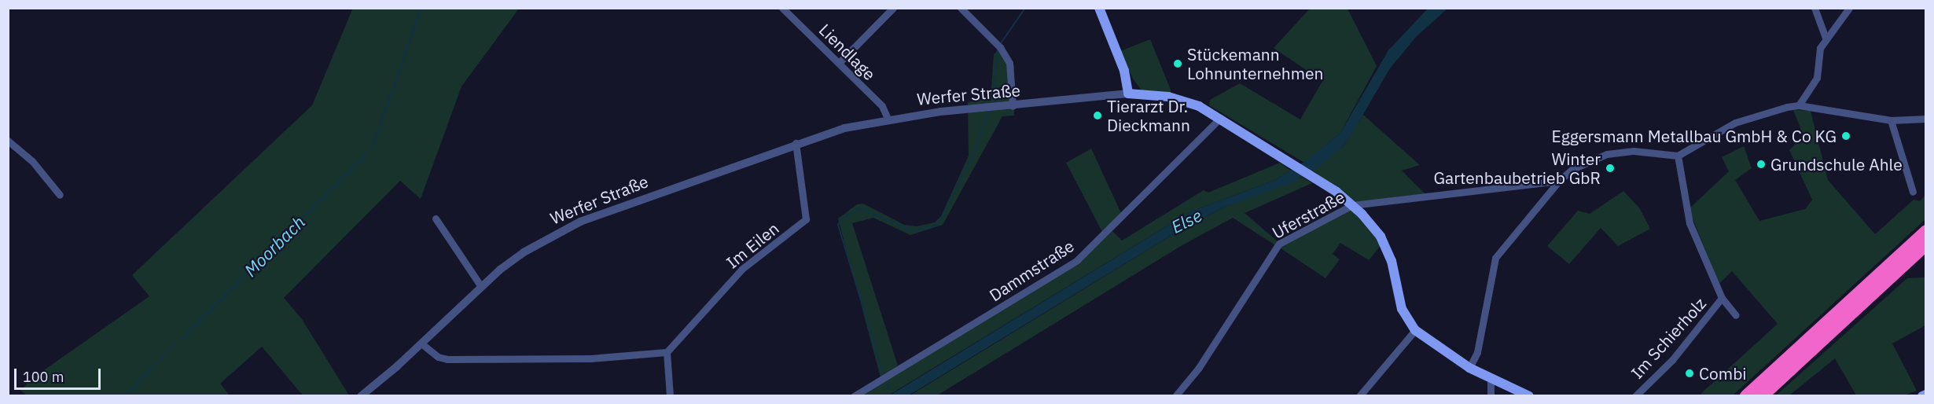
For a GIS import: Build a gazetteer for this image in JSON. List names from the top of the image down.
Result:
{
  "streets": {
    "main road": ["Werfer Straße"],
    "street": [
      "Liendlage",
      "Uferstraße",
      "Im Eilen",
      "Dammstraße",
      "Im Schierholz"
    ]
  },
  "crossings": [
    ["Liendlage", "Werfer Straße"],
    ["Werfer Straße", "Uferstraße"],
    ["Werfer Straße", "Im Eilen"],
    ["Werfer Straße", "Dammstraße"]
  ],
  "water": ["Else", "Moorbach"],
  "places": [
    "Stückemann Lohnunternehmen",
    "Tierarzt Dr. Dieckmann",
    "Eggersmann Metallbau GmbH & Co KG",
    "Grundschule Ahle",
    "Winter Gartenbaubetrieb GbR",
    "Combi"
  ],
  "scale_bar": "100 m"
}
